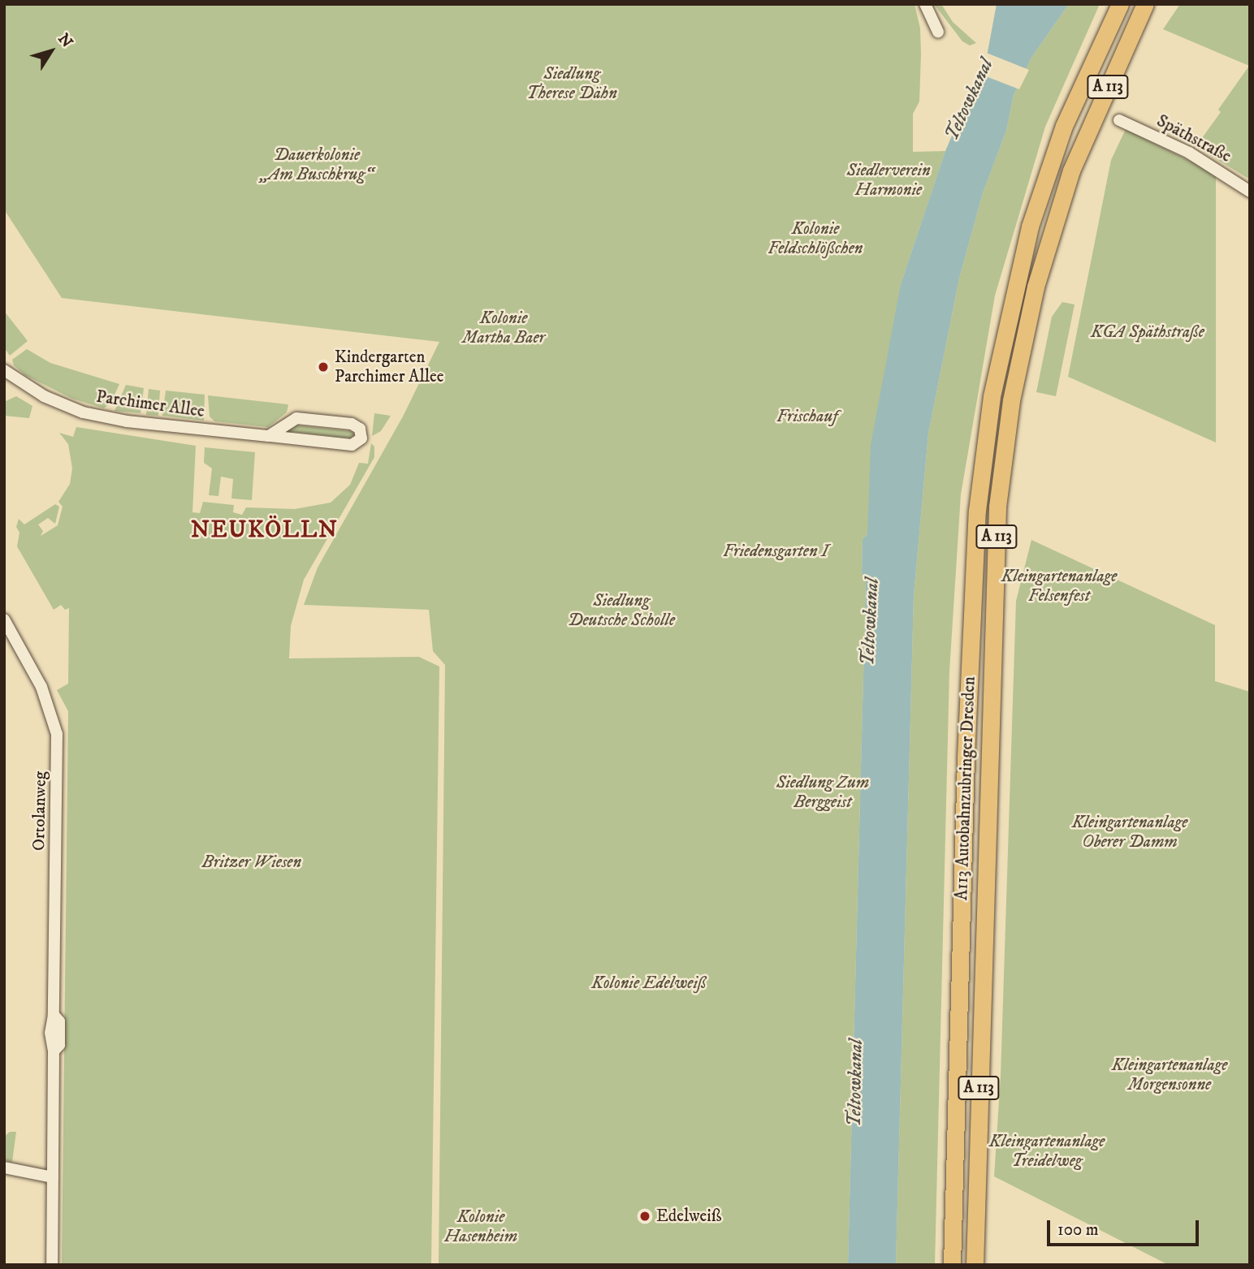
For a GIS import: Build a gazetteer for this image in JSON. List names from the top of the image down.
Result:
{
  "streets": {
    "highway": ["A 113", "A113 Autobahnzubringer Dresden"],
    "street": ["Späthstraße", "Parchimer Allee", "Ortolanweg"]
  },
  "crossings": [
    ["A 113", "A113 Autobahnzubringer Dresden"]
  ],
  "districts": ["NEUKÖLLN"],
  "water": ["Teltowkanal"],
  "parks": [
    "Siedlung Therese Dähn",
    "Dauerkolonie „Am Buschkrug“",
    "Siedlerverein Harmonie",
    "Kolonie Feldschlößchen",
    "Kolonie Martha Baer",
    "KGA Späthstraße",
    "Frischauf",
    "Friedensgarten I",
    "Kleingartenanlage Felsenfest",
    "Siedlung Deutsche Scholle",
    "Siedlung Zum Berggeist",
    "Kleingartenanlage Oberer Damm",
    "Britzer Wiesen",
    "Kolonie Edelweiß",
    "Kleingartenanlage Morgensonne",
    "Kleingartenanlage Treidelweg",
    "Kolonie Hasenheim"
  ],
  "places": ["Kindergarten Parchimer Allee", "Edelweiß"],
  "scale_bar": "100 m",
  "north": "top right"
}
